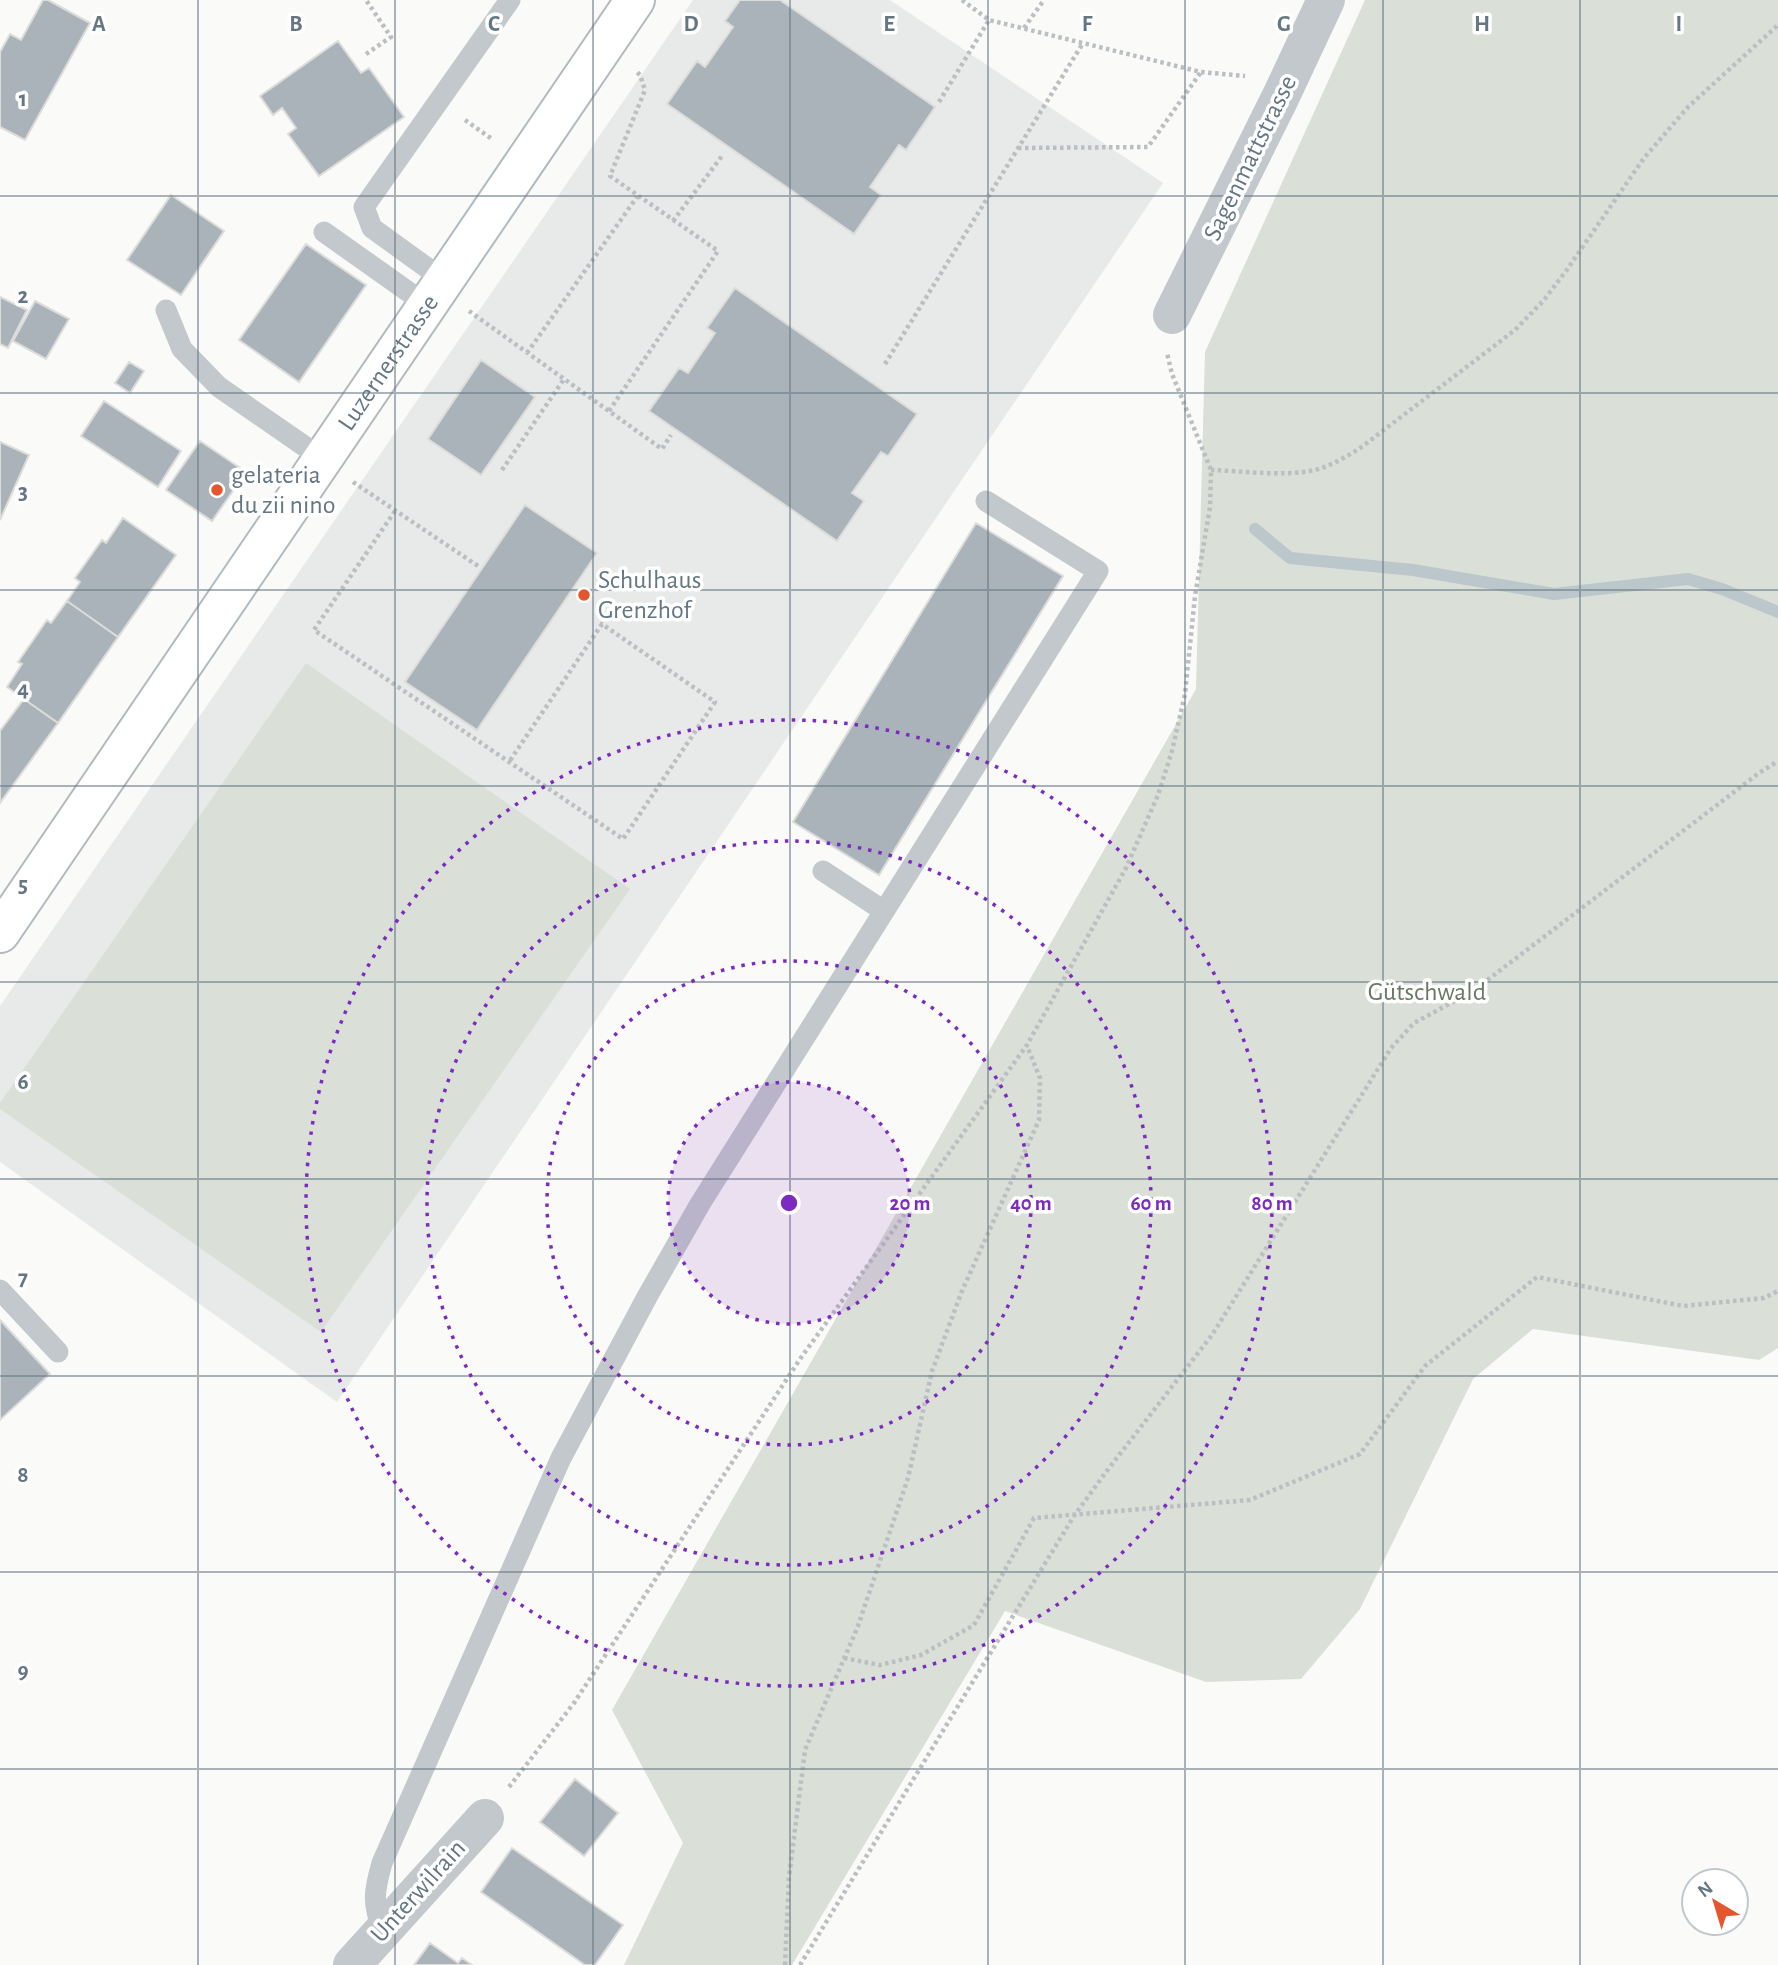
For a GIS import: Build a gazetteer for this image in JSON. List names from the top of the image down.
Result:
{
  "streets": {
    "main road": ["Luzernerstrasse"],
    "street": ["Sagenmattstrasse", "Unterwilrain"]
  },
  "parks": ["Gütschwald"],
  "places": ["gelateria du zii nino", "Schulhaus Grenzhof"],
  "north": "top left",
  "grid": {
    "columns": [
      "A",
      "B",
      "C",
      "D",
      "E",
      "F",
      "G",
      "H",
      "I"
    ],
    "rows": [
      "1",
      "2",
      "3",
      "4",
      "5",
      "6",
      "7",
      "8",
      "9"
    ]
  },
  "rings": [
    "20 m",
    "40 m",
    "60 m",
    "80 m"
  ]
}
